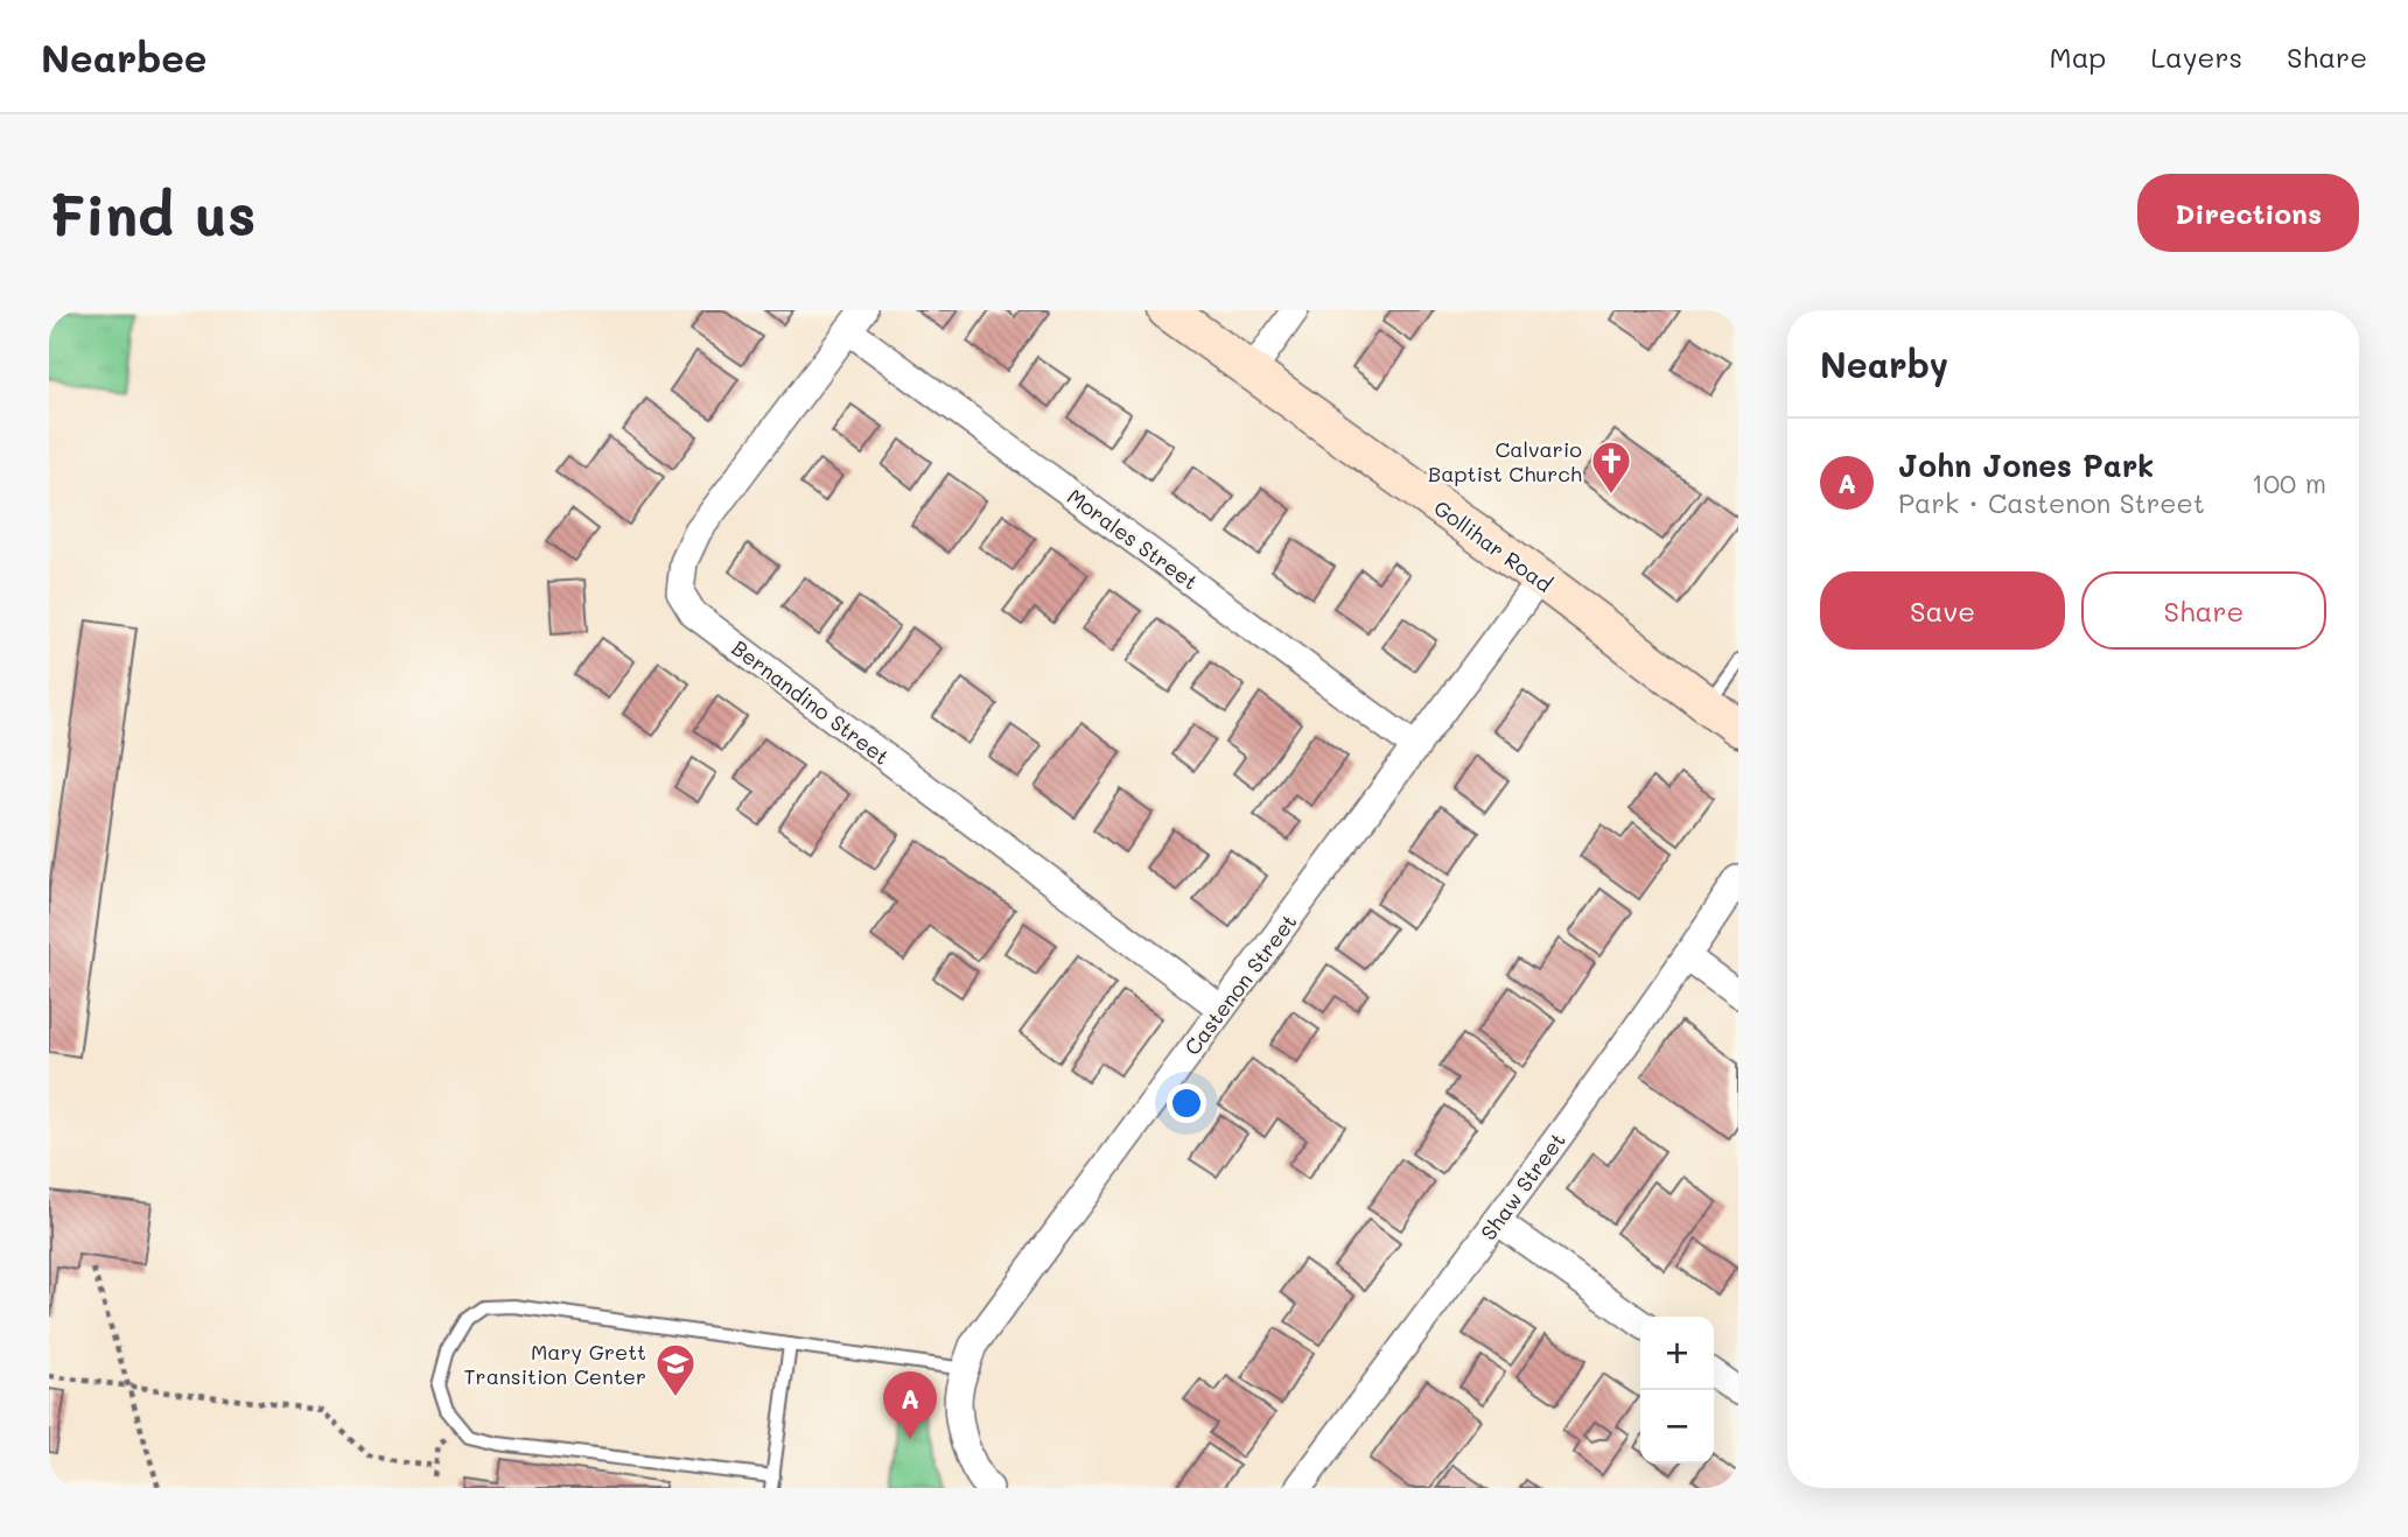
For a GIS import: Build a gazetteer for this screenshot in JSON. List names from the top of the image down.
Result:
{
  "streets": {
    "main road": ["Gollihar Road"],
    "street": [
      "Morales Street",
      "Bernandino Street",
      "Castenon Street",
      "Shaw Street"
    ]
  },
  "crossings": [
    ["Morales Street", "Bernandino Street"],
    ["Morales Street", "Castenon Street"],
    ["Gollihar Road", "Castenon Street"],
    ["Bernandino Street", "Castenon Street"]
  ],
  "places": {
    "church": ["Calvario Baptist Church"],
    "school or university": ["Mary Grett Transition Center"]
  },
  "page": {
    "header": "Nearbee",
    "nav": ["Map", "Layers", "Share"],
    "buttons": [
      "Directions",
      ["Save", "Share"]
    ],
    "title": "Find us",
    "heading": "Nearby",
    "list": [
      {
        "mark": "A",
        "name": "John Jones Park",
        "note": "Park · Castenon Street",
        "value": "100 m"
      }
    ],
    "map_buttons": ["+", "−"],
    "pins": "A"
  }
}
